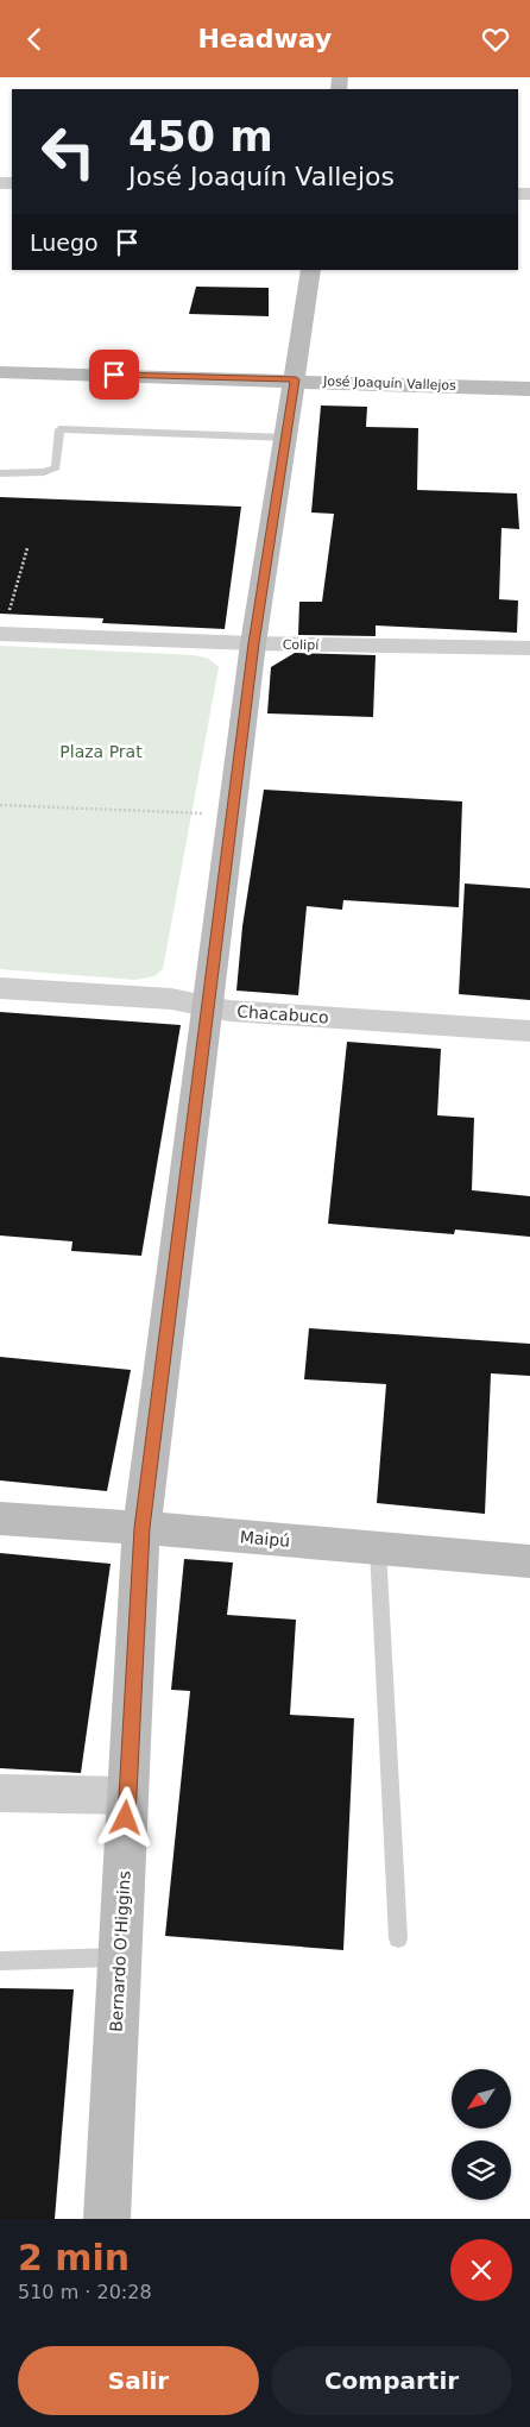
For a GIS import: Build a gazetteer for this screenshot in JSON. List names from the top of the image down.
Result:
{
  "streets": {
    "main road": ["José Joaquín Vallejos", "Maipú", "Bernardo O'Higgins"],
    "street": ["Colipí", "Chacabuco"]
  },
  "crossings": [
    ["José Joaquín Vallejos", "Bernardo O'Higgins"],
    ["Colipí", "Bernardo O'Higgins"],
    ["Chacabuco", "Bernardo O'Higgins"],
    ["Maipú", "Bernardo O'Higgins"]
  ],
  "parks": ["Plaza Prat"],
  "north": "bottom left",
  "page": {
    "header": "Headway",
    "turn": ["450 m", "José Joaquín Vallejos"],
    "then": "Luego",
    "heading": ["2 min", "510 m · 20:28"],
    "buttons": ["Salir", "Compartir"]
  }
}
